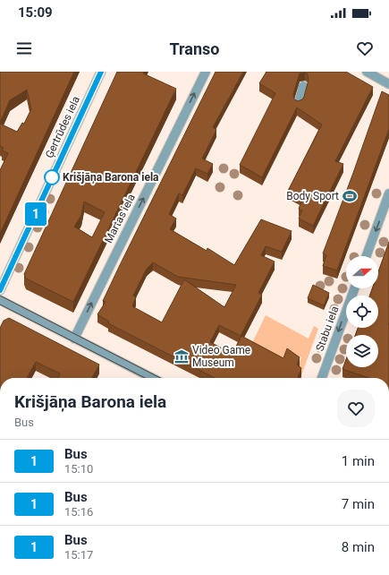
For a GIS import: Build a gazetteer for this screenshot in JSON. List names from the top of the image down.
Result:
{
  "streets": {
    "street": ["Ģertrūdes iela", "Martas iela", "Stabu iela"]
  },
  "one_way": ["Martas iela", "Stabu iela"],
  "places": {
    "other": ["Krišjāņa Barona iela"],
    "sports": ["Body Sport"],
    "museum": ["Video Game Museum"]
  },
  "lines": ["bus line 1"],
  "north": "right",
  "page": {
    "status": "15:09",
    "header": "Transo",
    "on_map": "1",
    "heading": ["Krišjāņa Barona iela", "Bus"],
    "list": [
      {
        "mark": "1",
        "name": "Bus",
        "note": "15:10",
        "value": "1 min"
      },
      {
        "mark": "1",
        "name": "Bus",
        "note": "15:16",
        "value": "7 min"
      },
      {
        "mark": "1",
        "name": "Bus",
        "note": "15:17",
        "value": "8 min"
      }
    ]
  }
}
